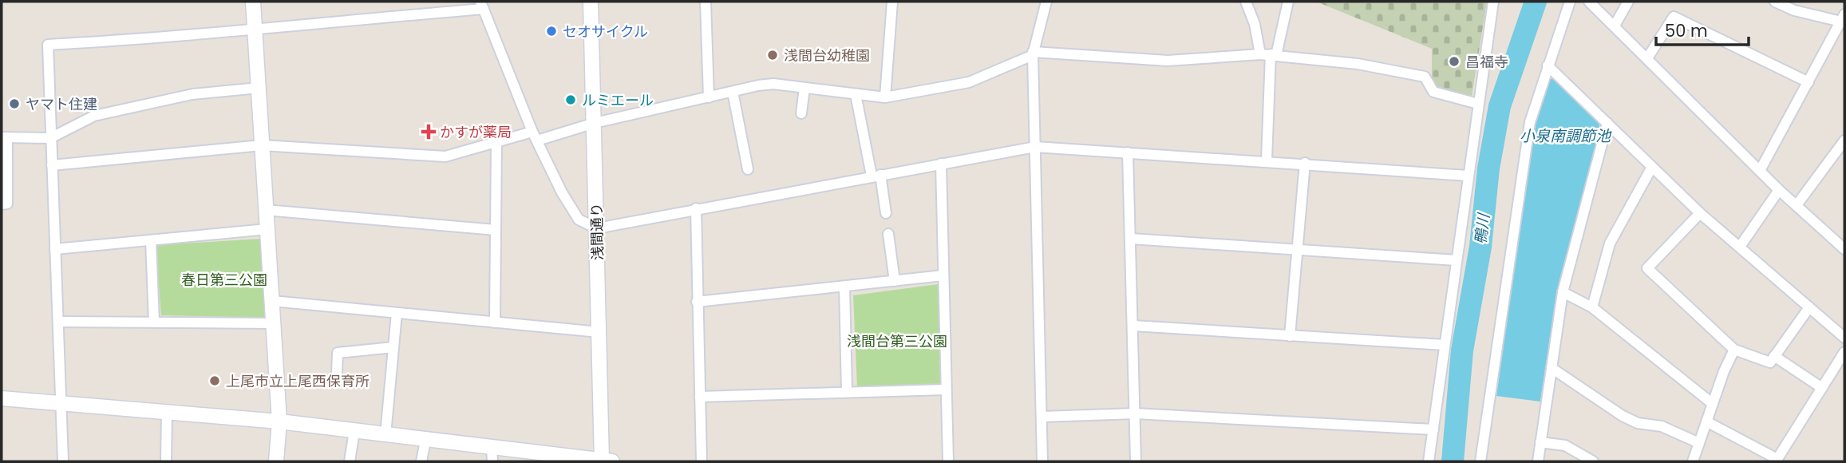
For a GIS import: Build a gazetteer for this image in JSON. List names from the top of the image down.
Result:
{
  "streets": {
    "street": ["浅間通り"]
  },
  "water": ["小泉南調節池", "鴨川"],
  "parks": ["春日第三公園", "浅間台第三公園"],
  "places": {
    "other": [
      "セオサイクル",
      "浅間台幼稚園",
      "昌福寺",
      "ルミエール",
      "ヤマト住建",
      "上尾市立上尾西保育所"
    ],
    "health": ["かすが薬局"]
  },
  "scale_bar": "50 m"
}
